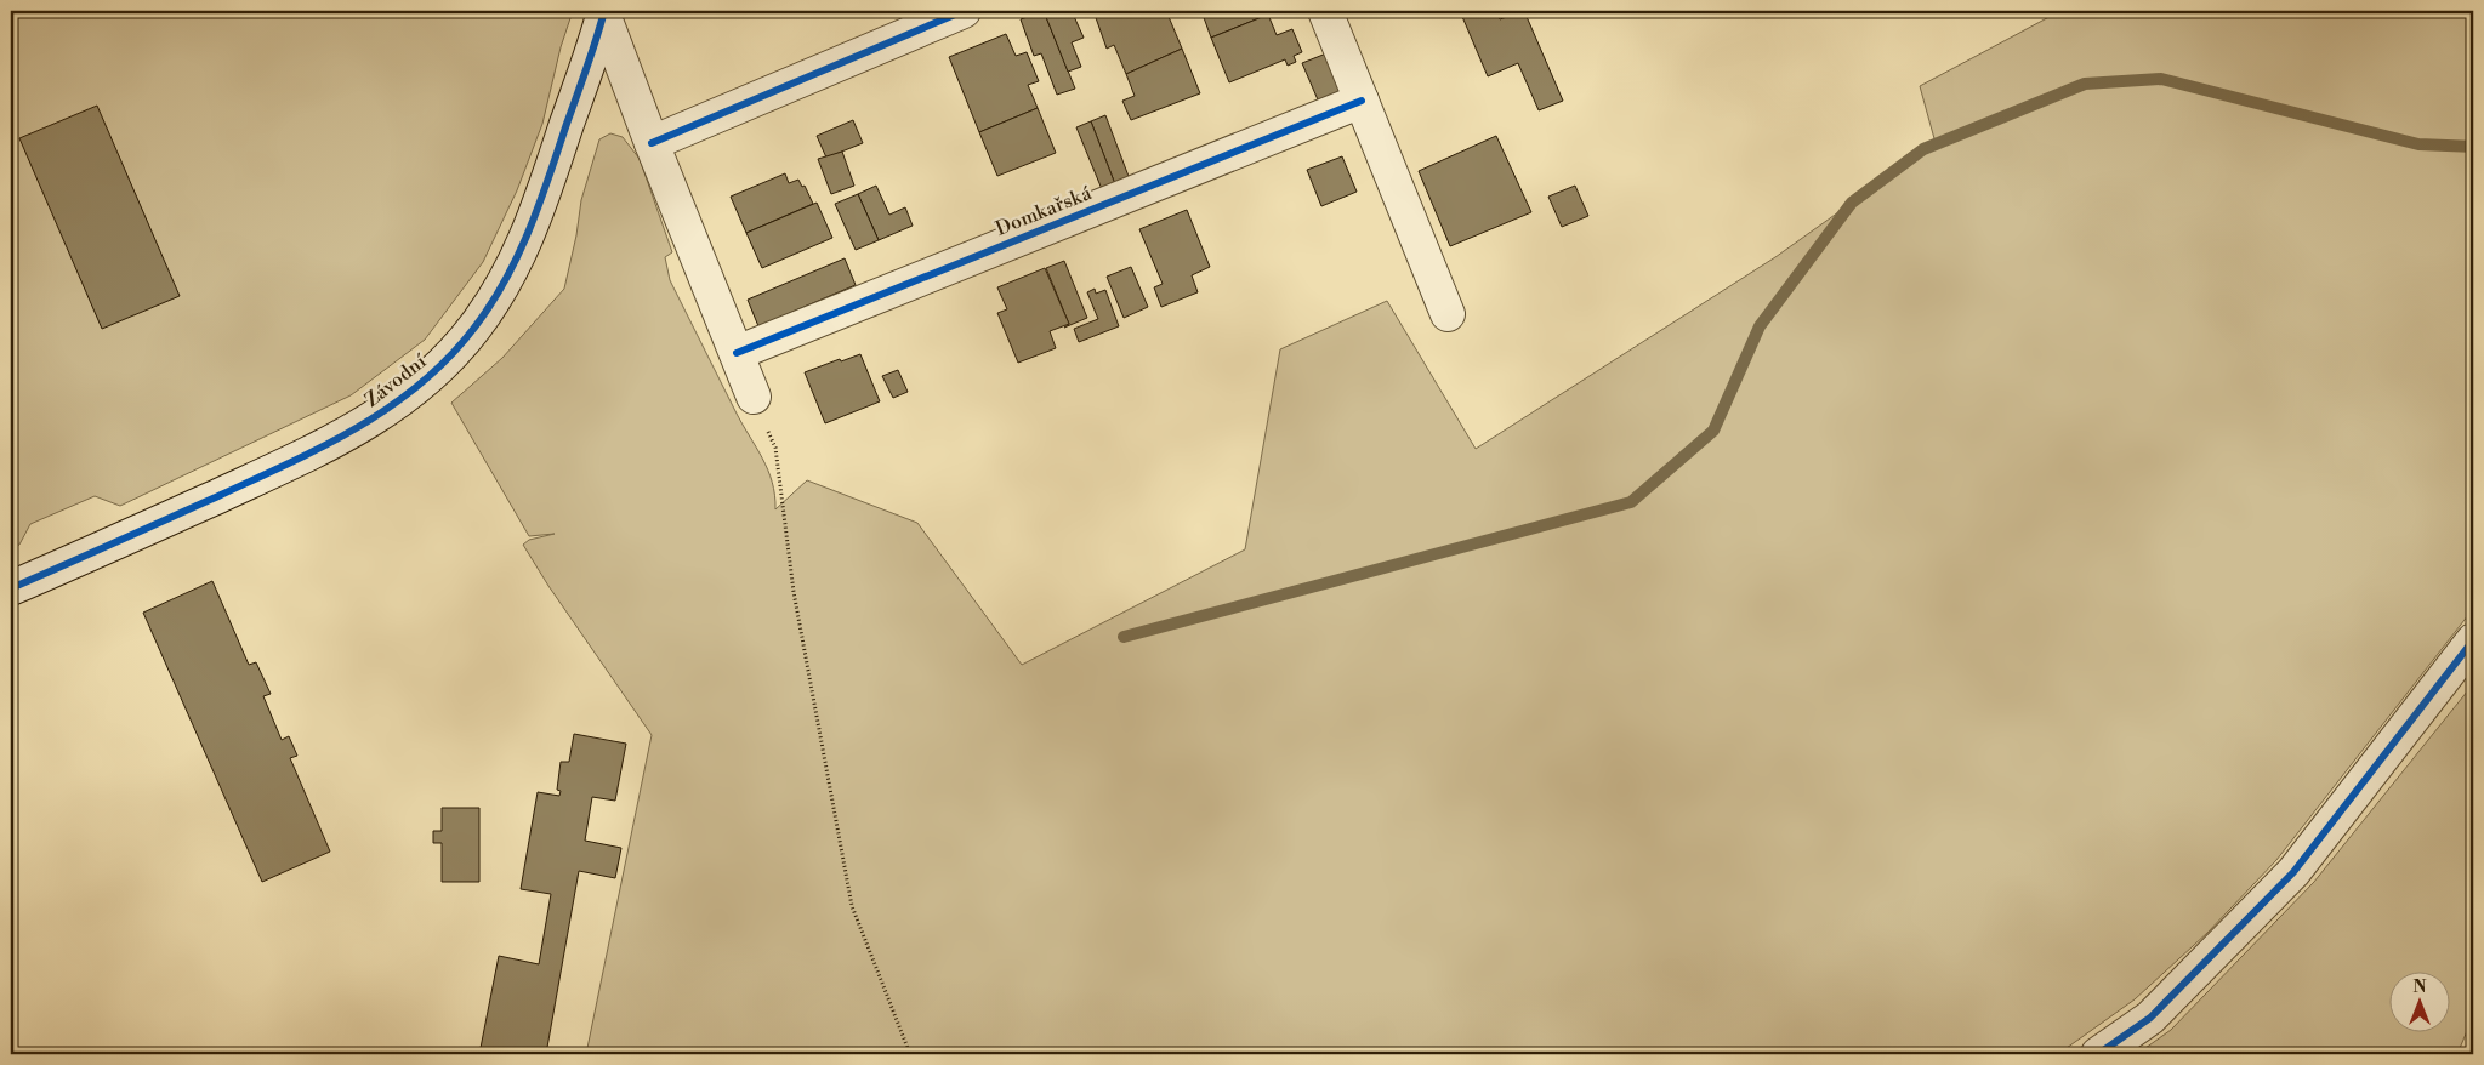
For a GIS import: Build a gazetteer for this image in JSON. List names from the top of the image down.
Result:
{
  "streets": {
    "street": ["Domkařská", "Závodní"]
  },
  "north": "top"
}
